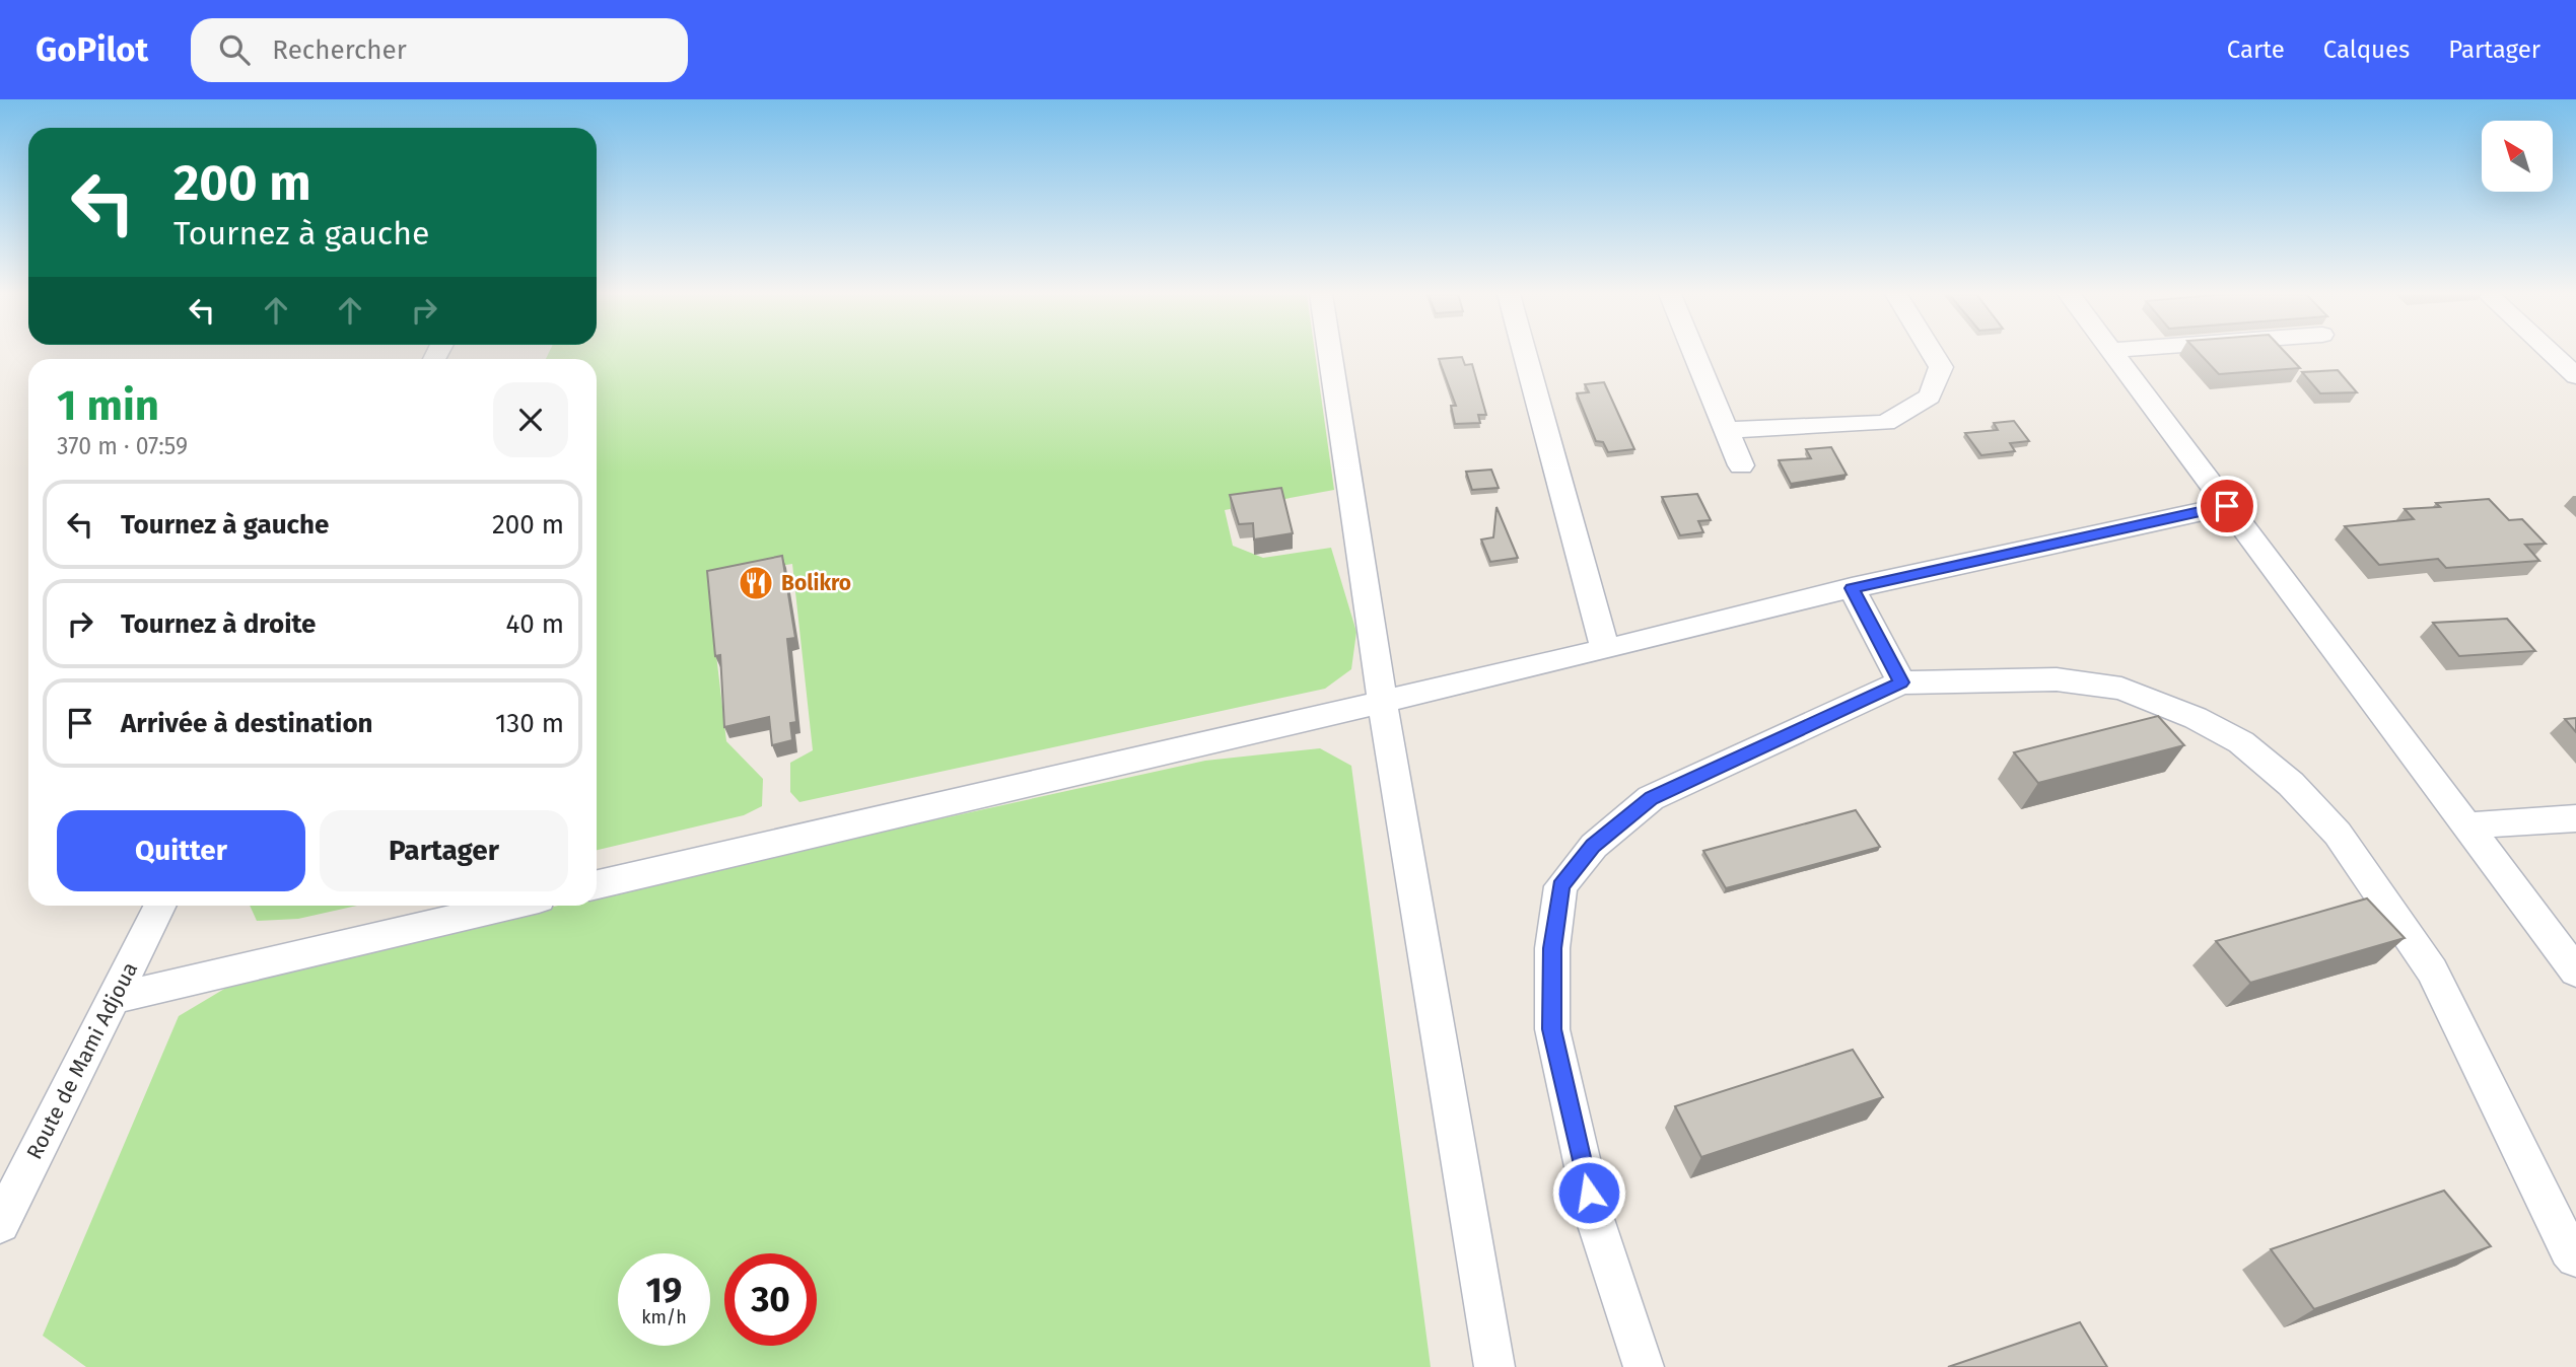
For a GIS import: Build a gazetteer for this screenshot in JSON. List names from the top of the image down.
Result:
{
  "streets": {
    "street": ["Route de Mami Adjoua"]
  },
  "places": {
    "restaurant": ["Bolikro"]
  },
  "north": "top left",
  "page": {
    "header": "GoPilot",
    "search": "Rechercher",
    "nav": ["Carte", "Calques", "Partager"],
    "turn": ["200 m", "Tournez à gauche"],
    "heading": ["1 min", "370 m · 07:59"],
    "list": [
      {
        "name": "Tournez à gauche",
        "value": "200 m"
      },
      {
        "name": "Tournez à droite",
        "value": "40 m"
      },
      {
        "name": "Arrivée à destination",
        "value": "130 m"
      }
    ],
    "buttons": ["Quitter", "Partager"],
    "speed": "19 km/h",
    "limit": "30"
  }
}
